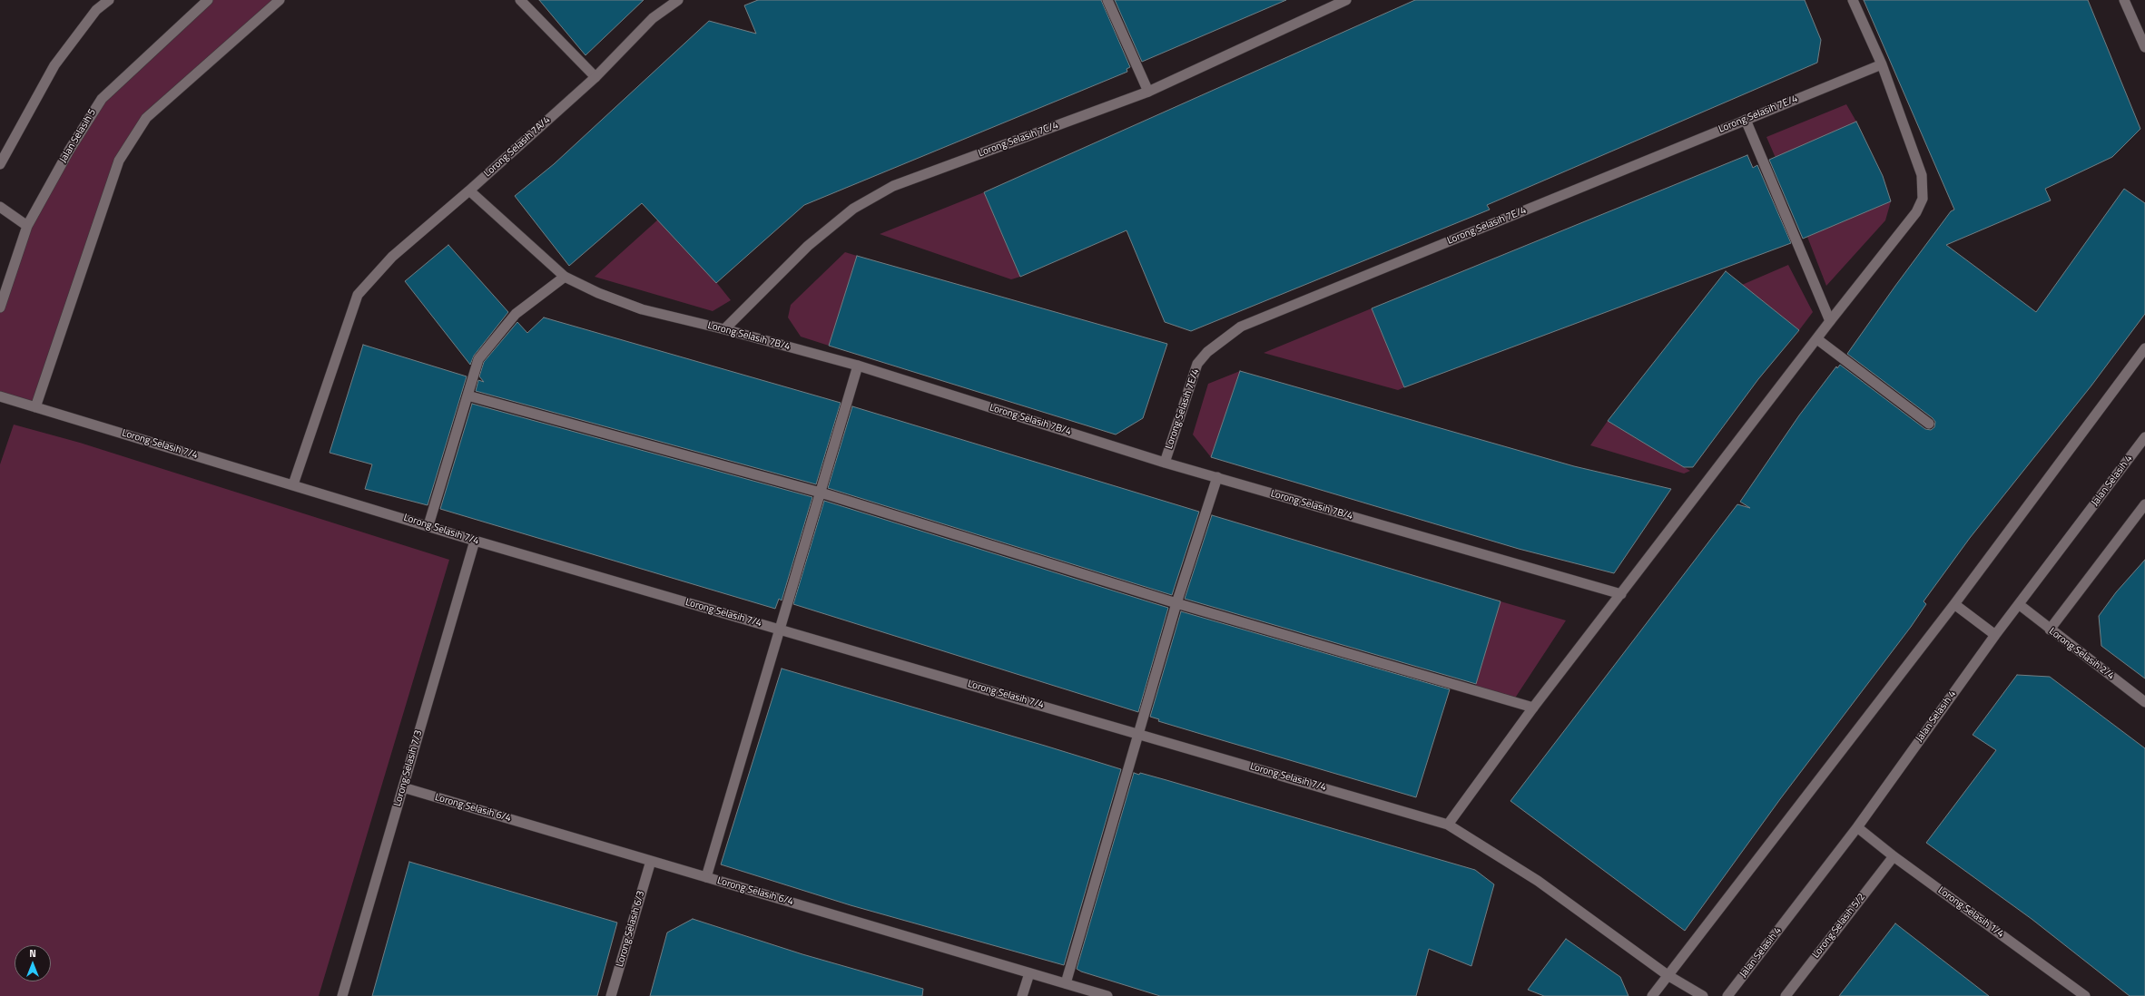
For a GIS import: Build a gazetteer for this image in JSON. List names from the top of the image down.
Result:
{
  "streets": {
    "street": [
      "Lorong Selasih 7E/4",
      "Jalan Selasih 5",
      "Lorong Selasih 7C/4",
      "Lorong Selasih 7A/4",
      "Lorong Selasih 7B/4",
      "Lorong Selasih 7/4",
      "Jalan Selasih 4",
      "Lorong Selasih 2/4",
      "Lorong Selasih 7/3",
      "Lorong Selasih 6/4",
      "Lorong Selasih 1/4",
      "Lorong Selasih 5/2",
      "Lorong Selasih 6/3"
    ]
  },
  "crossings": [
    ["Lorong Selasih 7E/4", "Lorong Selasih 7B/4"],
    ["Lorong Selasih 7C/4", "Lorong Selasih 7B/4"],
    ["Lorong Selasih 7A/4", "Lorong Selasih 7B/4"],
    ["Lorong Selasih 7A/4", "Lorong Selasih 7/4"],
    ["Lorong Selasih 7/4", "Lorong Selasih 7/3"],
    ["Jalan Selasih 4", "Lorong Selasih 2/4"],
    ["Jalan Selasih 4", "Lorong Selasih 1/4"],
    ["Lorong Selasih 7/3", "Lorong Selasih 6/4"],
    ["Lorong Selasih 6/4", "Lorong Selasih 6/3"],
    ["Lorong Selasih 1/4", "Lorong Selasih 5/2"]
  ],
  "north": "top"
}
